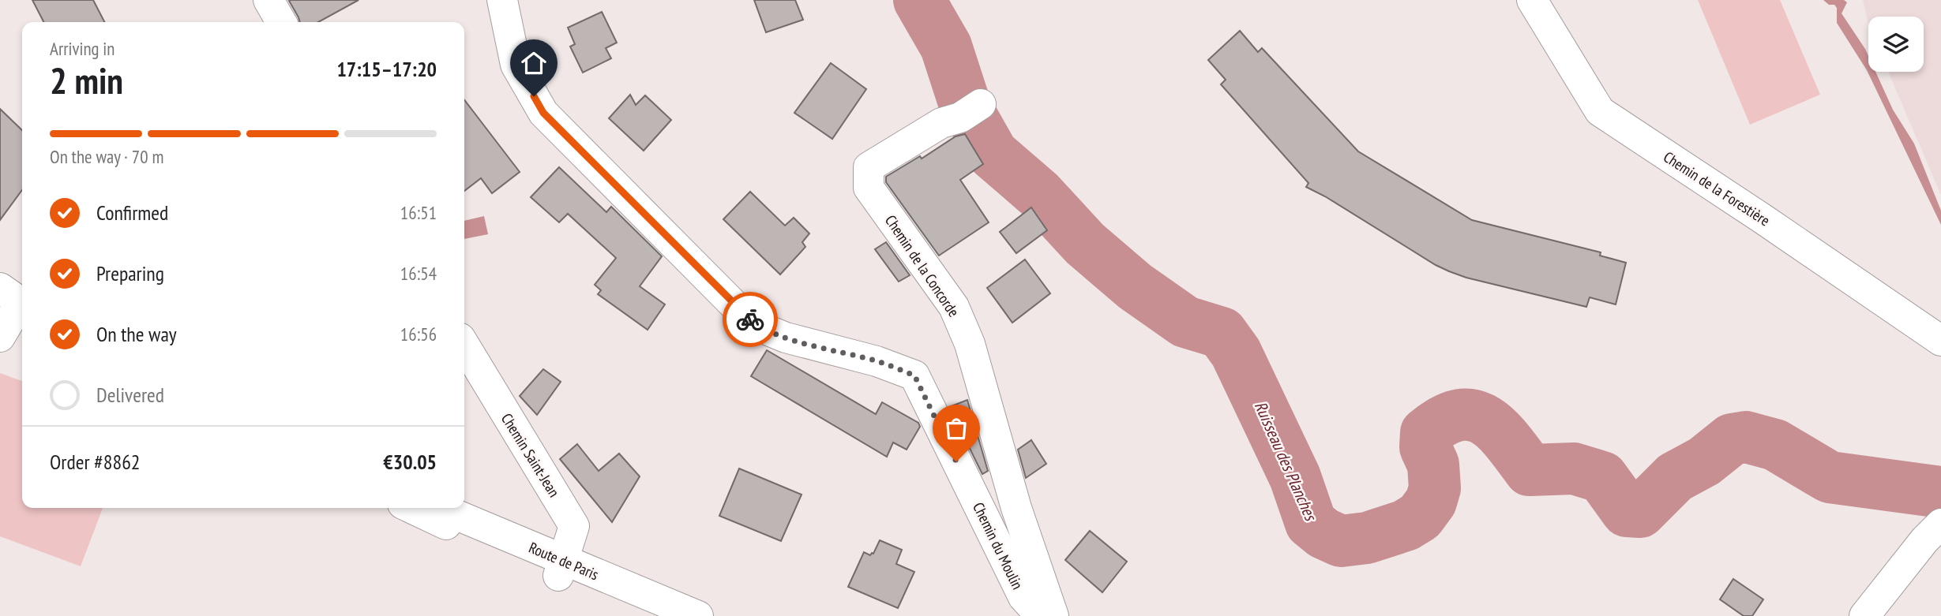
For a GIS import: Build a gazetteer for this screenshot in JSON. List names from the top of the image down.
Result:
{
  "streets": {
    "street": [
      "Chemin de la Forestière",
      "Chemin de la Concorde",
      "Chemin Saint-Jean",
      "Chemin du Moulin",
      "Route de Paris"
    ]
  },
  "crossings": [
    ["Chemin Saint-Jean", "Route de Paris"]
  ],
  "water": ["Ruisseau des Planches"],
  "page": {
    "heading": ["2 min", "Arriving in", "17:15–17:20"],
    "panel": ["Order #8862", "€30.05"],
    "bar": "On the way · 70 m",
    "list": [
      ["Confirmed", "16:51"],
      ["Preparing", "16:54"],
      ["On the way", "16:56"],
      "Delivered"
    ]
  }
}
